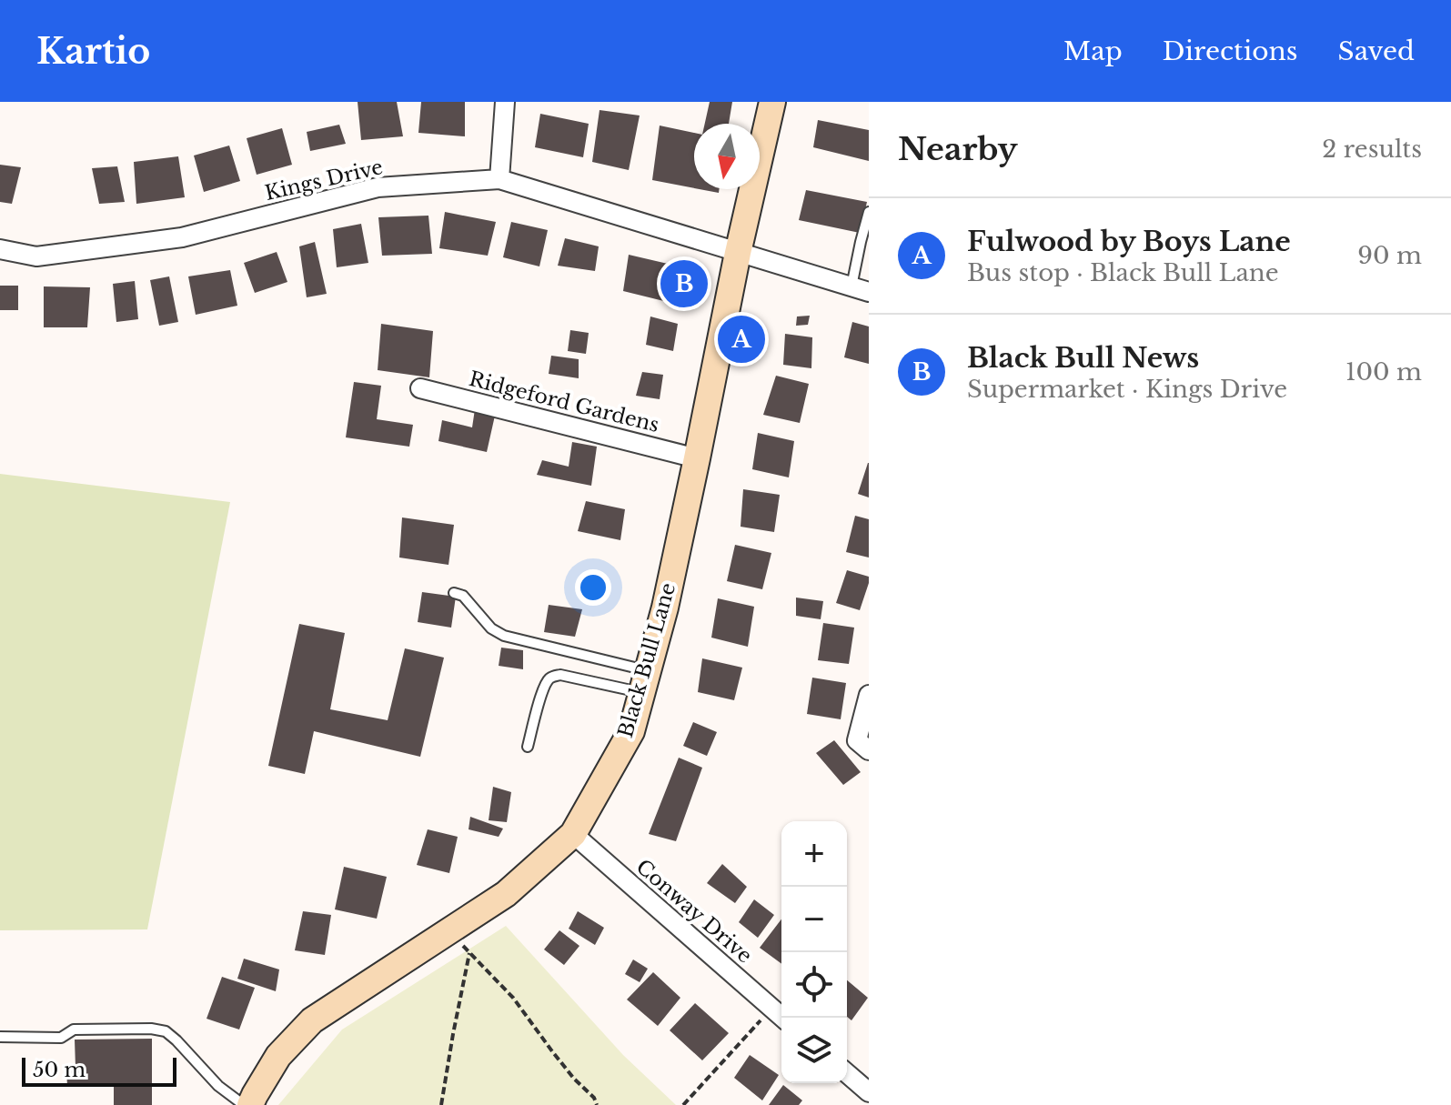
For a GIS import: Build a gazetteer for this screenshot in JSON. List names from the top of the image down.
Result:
{
  "streets": {
    "street": [
      "Kings Drive",
      "Ridgeford Gardens",
      "Black Bull Lane",
      "Conway Drive"
    ]
  },
  "crossings": [
    ["Kings Drive", "Black Bull Lane"],
    ["Ridgeford Gardens", "Black Bull Lane"],
    ["Black Bull Lane", "Conway Drive"]
  ],
  "scale_bar": "50 m",
  "north": "bottom",
  "page": {
    "header": "Kartio",
    "nav": ["Map", "Directions", "Saved"],
    "heading": ["Nearby", "2 results"],
    "list": [
      {
        "mark": "A",
        "name": "Fulwood by Boys Lane",
        "note": "Bus stop · Black Bull Lane",
        "value": "90 m"
      },
      {
        "mark": "B",
        "name": "Black Bull News",
        "note": "Supermarket · Kings Drive",
        "value": "100 m"
      }
    ],
    "pins": ["B", "A"],
    "map_buttons": ["+", "−"],
    "scale": "50 m"
  }
}
